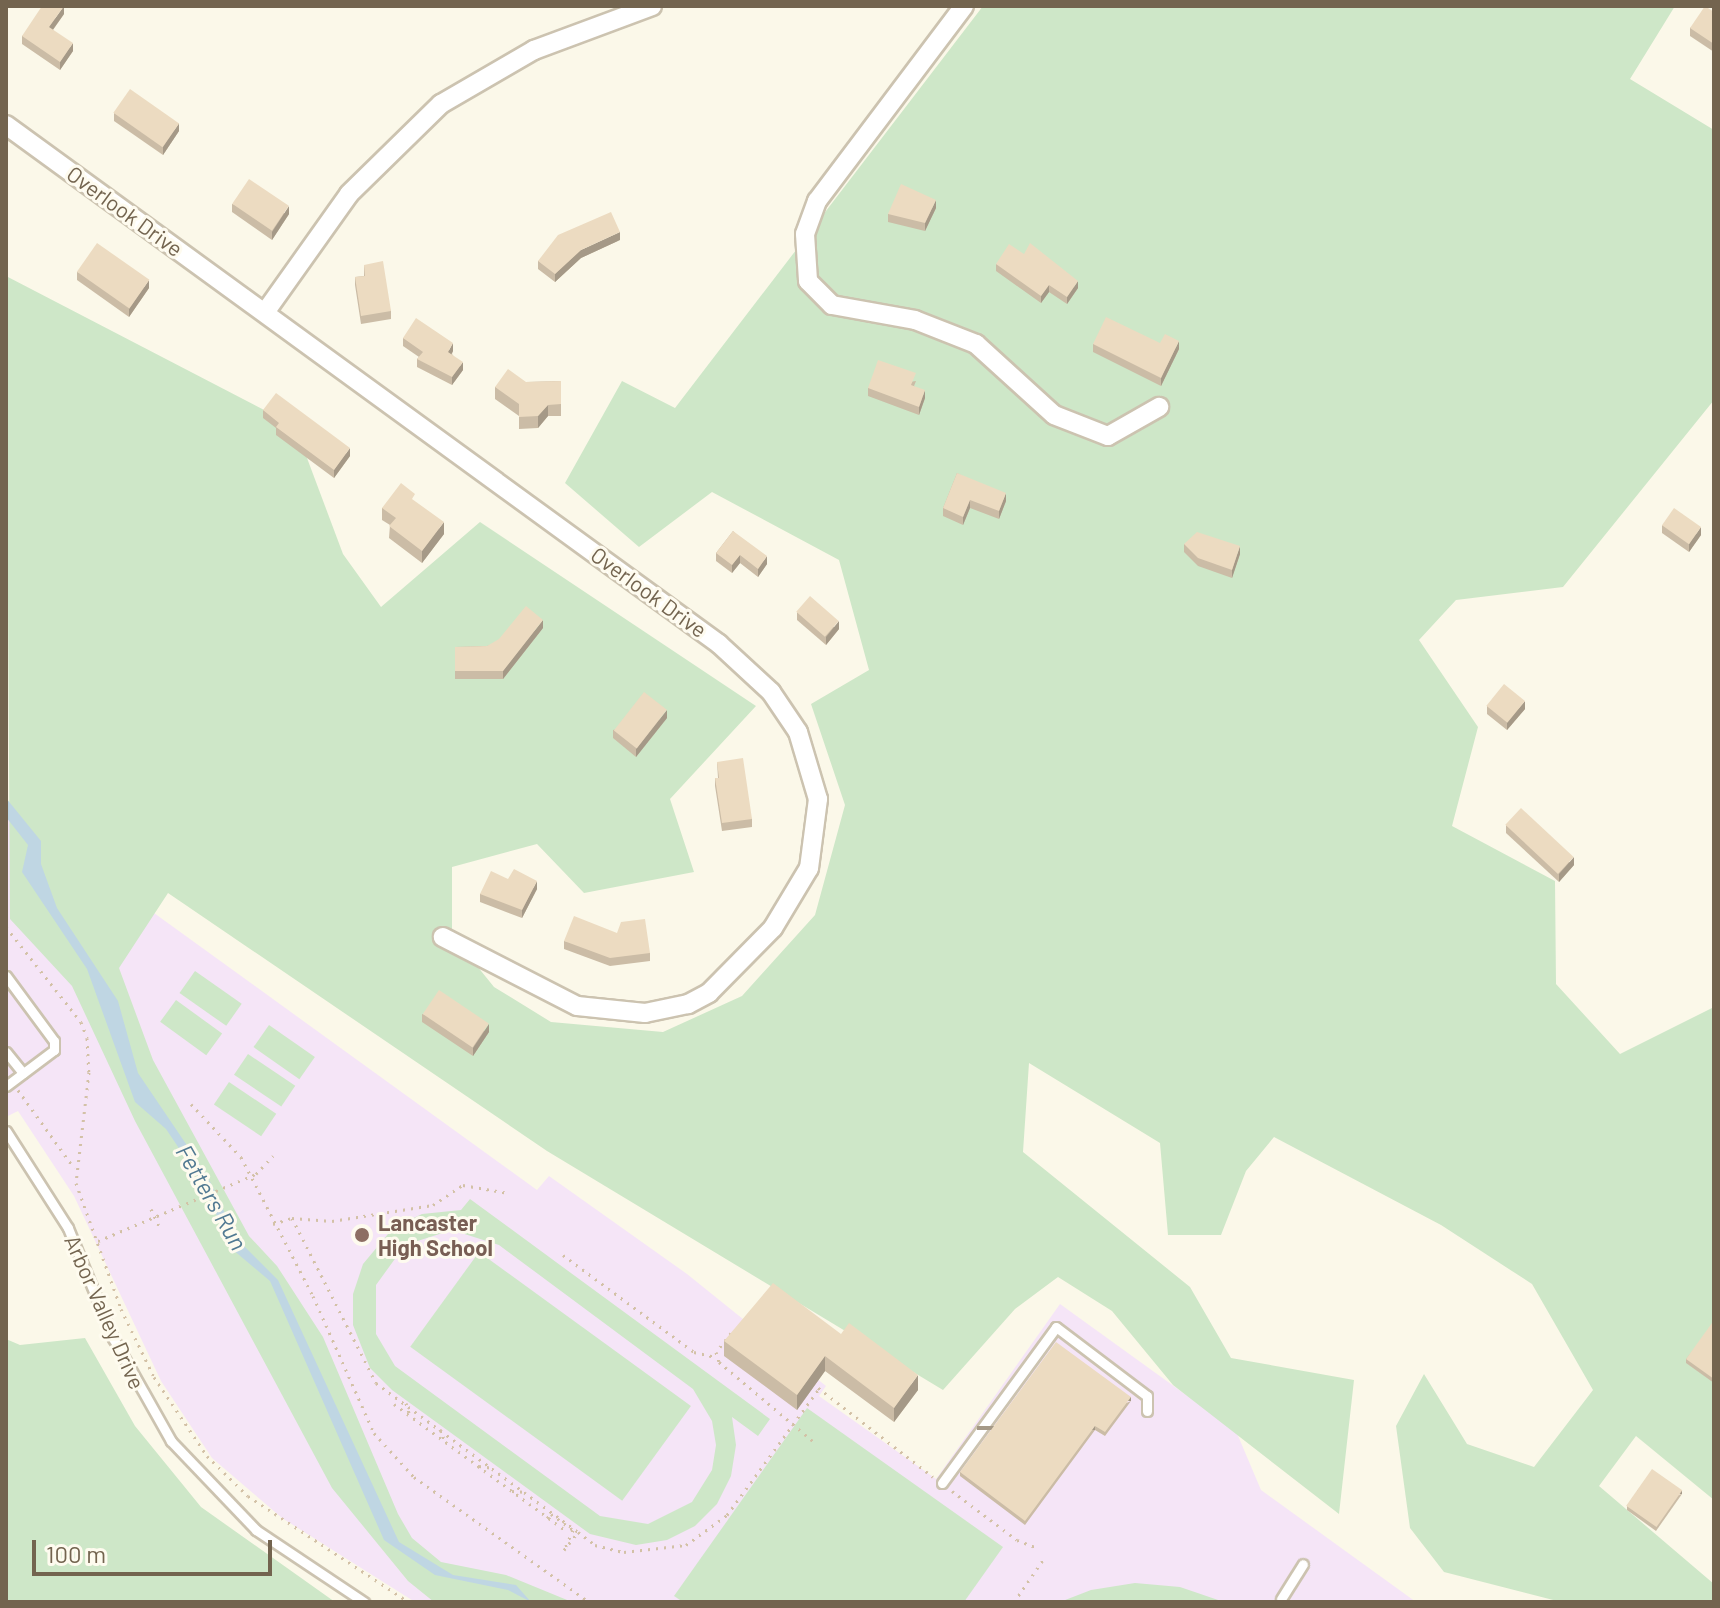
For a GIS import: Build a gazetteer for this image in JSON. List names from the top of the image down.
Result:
{
  "streets": {
    "street": ["Overlook Drive"],
    "lane": ["Arbor Valley Drive"]
  },
  "water": ["Fetters Run"],
  "places": ["Lancaster High School"],
  "scale_bar": "100 m"
}
